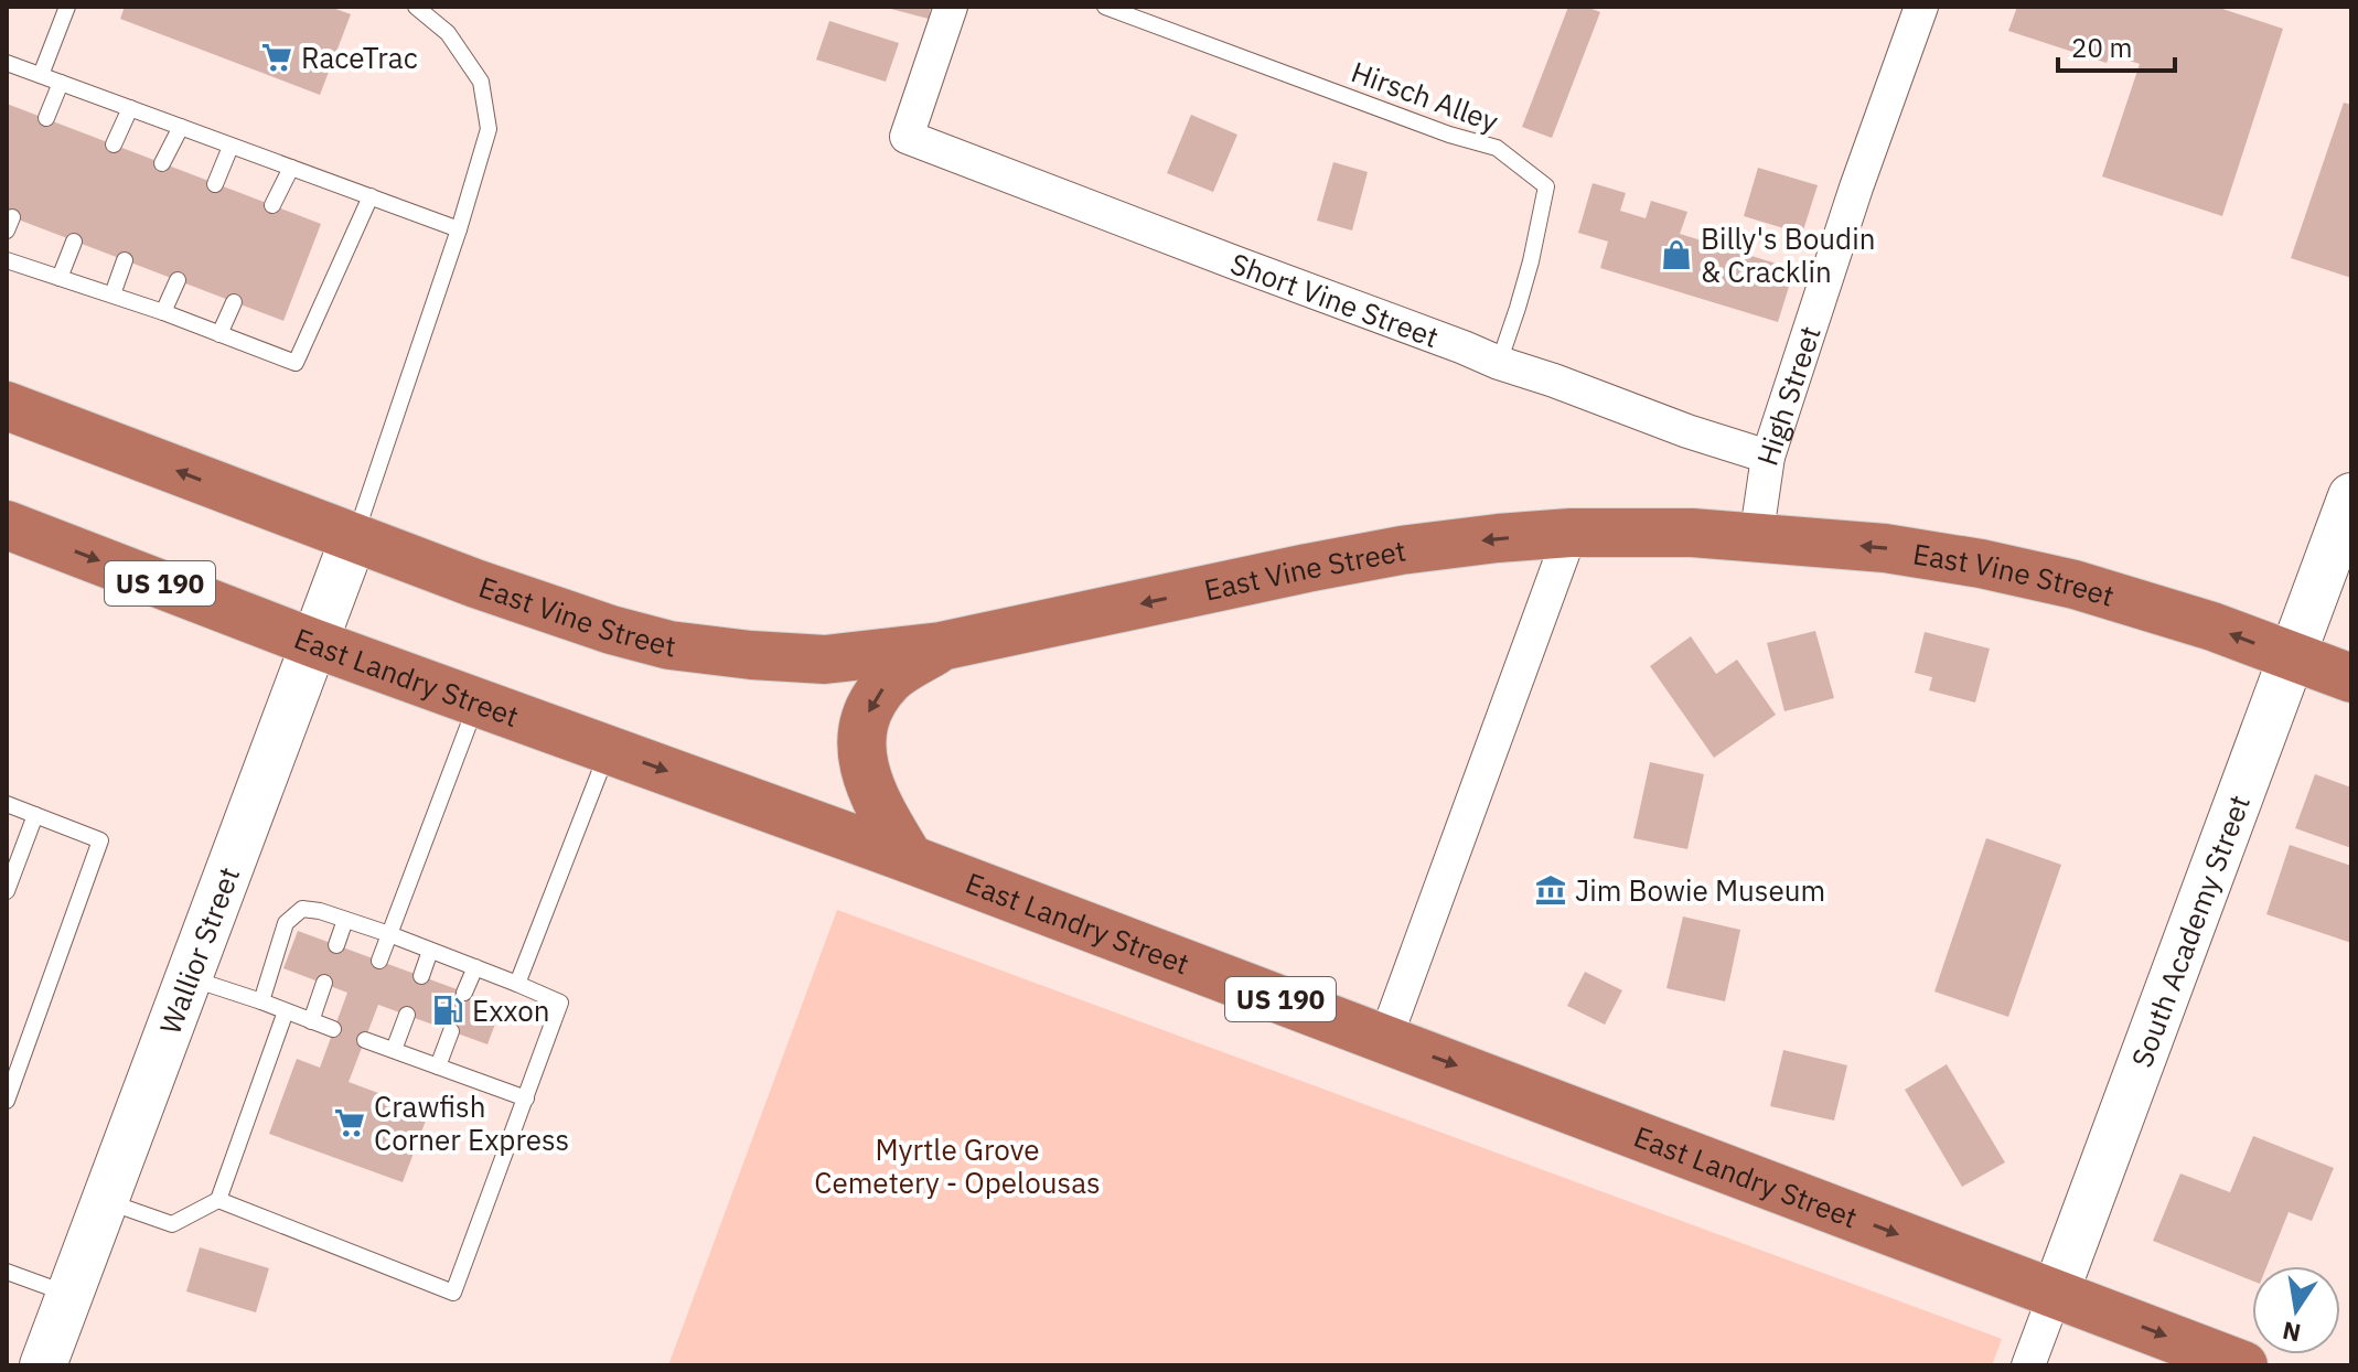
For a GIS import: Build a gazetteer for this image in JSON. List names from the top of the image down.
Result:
{
  "streets": {
    "highway": ["East Vine Street", "US 190", "East Landry Street"],
    "street": [
      "Short Vine Street",
      "High Street",
      "South Academy Street",
      "Wallior Street"
    ],
    "lane": ["Hirsch Alley"]
  },
  "crossings": [
    ["Hirsch Alley", "Short Vine Street"],
    ["Short Vine Street", "High Street"],
    ["High Street", "East Vine Street"],
    ["East Vine Street", "South Academy Street"],
    ["East Vine Street", "Wallior Street"],
    ["East Landry Street", "South Academy Street"],
    ["East Landry Street", "Wallior Street"]
  ],
  "one_way": ["East Vine Street", "East Landry Street"],
  "parks": ["Myrtle Grove Cemetery - Opelousas"],
  "places": {
    "supermarket": ["RaceTrac", "Crawfish Corner Express"],
    "shop": ["Billy's Boudin & Cracklin"],
    "museum": ["Jim Bowie Museum"],
    "fuel station": ["Exxon"]
  },
  "scale_bar": "20 m",
  "north": "bottom"
}
